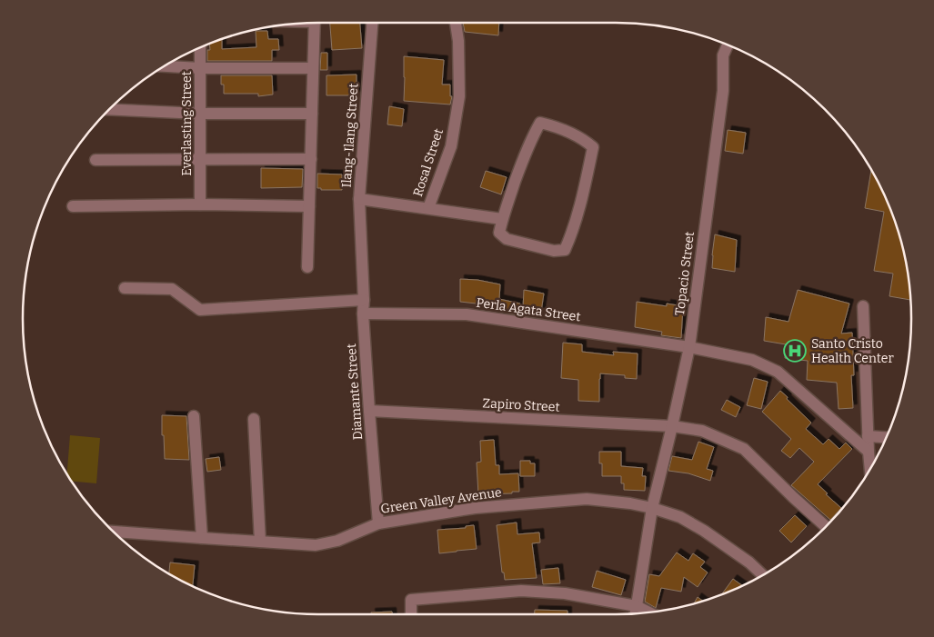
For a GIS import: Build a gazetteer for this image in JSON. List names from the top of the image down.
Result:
{
  "streets": {
    "street": [
      "Everlasting Street",
      "Ilang-Ilang Street",
      "Rosal Street",
      "Topacio Street",
      "Perla Agata Street",
      "Diamante Street",
      "Zapiro Street",
      "Green Valley Avenue"
    ]
  },
  "crossings": [
    ["Ilang-Ilang Street", "Diamante Street"],
    ["Topacio Street", "Perla Agata Street"],
    ["Topacio Street", "Zapiro Street"],
    ["Topacio Street", "Green Valley Avenue"],
    ["Perla Agata Street", "Diamante Street"],
    ["Diamante Street", "Zapiro Street"],
    ["Diamante Street", "Green Valley Avenue"]
  ],
  "places": {
    "hospital": ["Santo Cristo Health Center"]
  }
}
